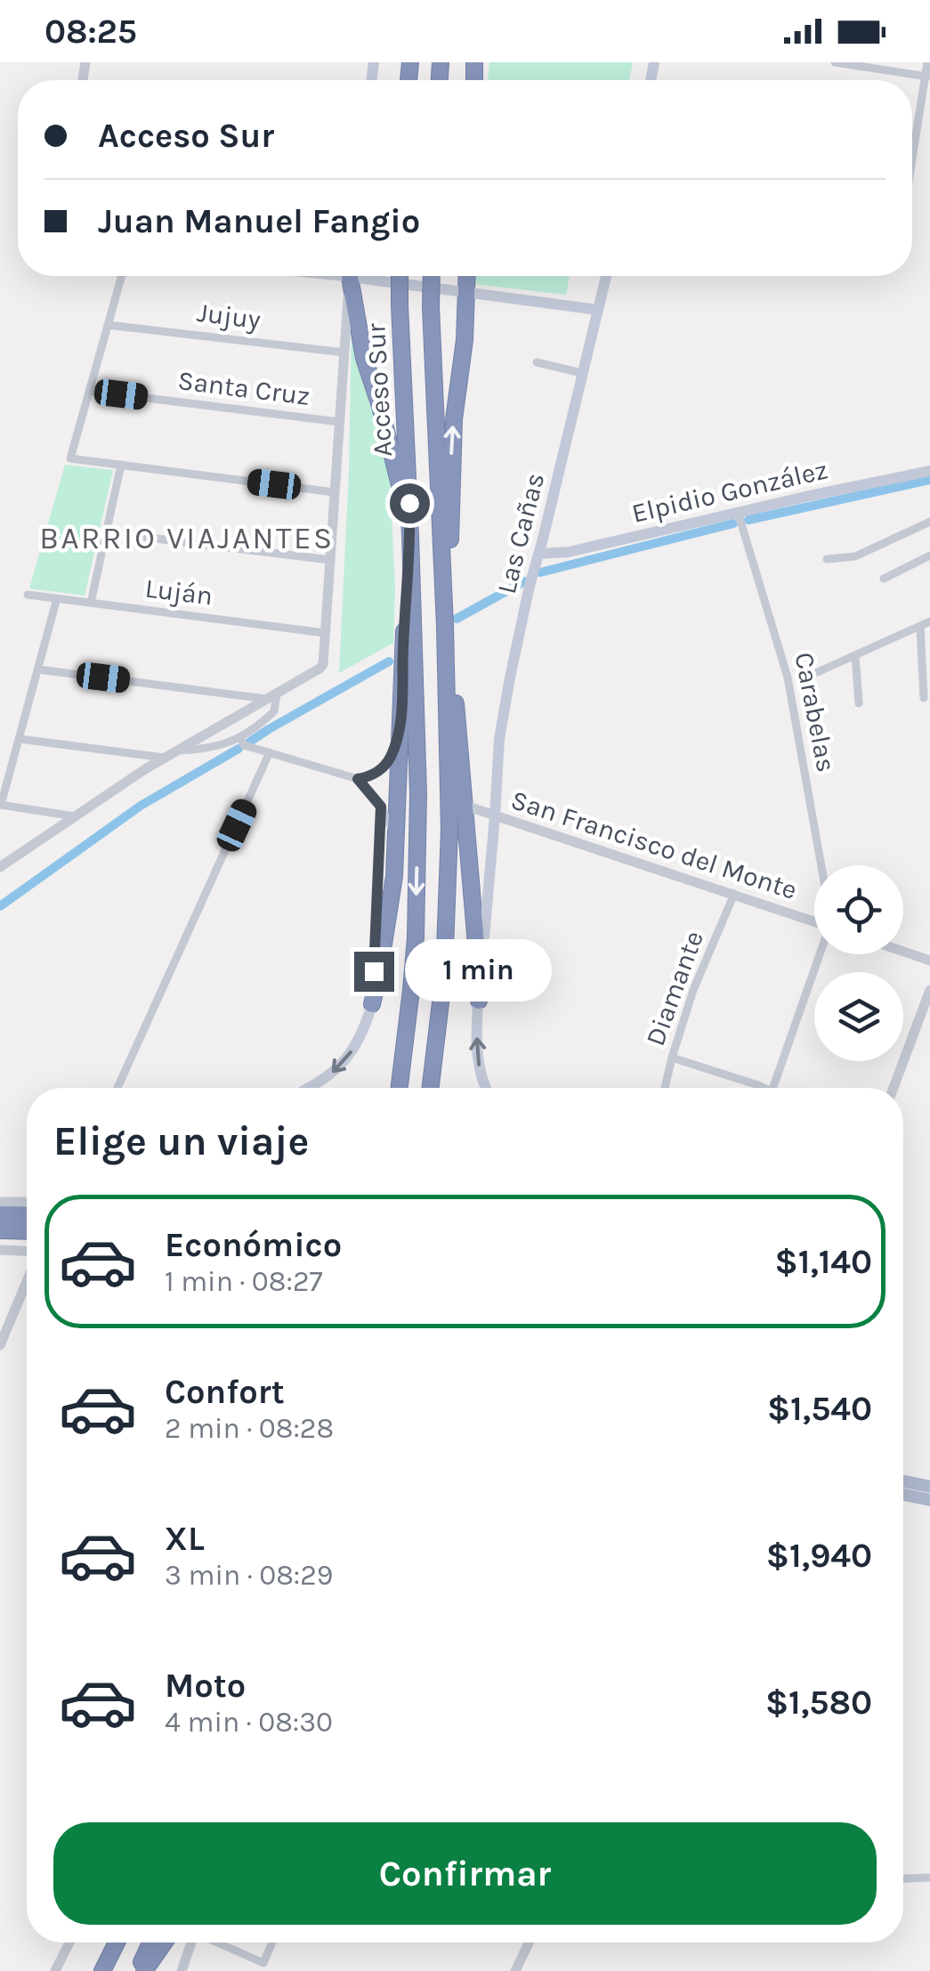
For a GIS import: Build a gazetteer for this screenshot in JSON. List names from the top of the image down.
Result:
{
  "streets": {
    "highway": ["Acceso Sur"],
    "main road": ["Elpidio González", "Las Cañas"],
    "street": [
      "Jujuy",
      "Santa Cruz",
      "Luján",
      "Carabelas",
      "San Francisco del Monte",
      "Diamante"
    ]
  },
  "crossings": [
    ["Elpidio González", "Las Cañas"],
    ["Elpidio González", "Carabelas"],
    ["Las Cañas", "San Francisco del Monte"],
    ["San Francisco del Monte", "Diamante"]
  ],
  "districts": ["BARRIO VIAJANTES"],
  "page": {
    "status": "08:25",
    "banner": ["Acceso Sur", "Juan Manuel Fangio"],
    "bubble": "1 min",
    "heading": "Elige un viaje",
    "list": [
      {
        "name": "Económico",
        "note": "1 min · 08:27",
        "value": "$1,140"
      },
      {
        "name": "Confort",
        "note": "2 min · 08:28",
        "value": "$1,540"
      },
      {
        "name": "XL",
        "note": "3 min · 08:29",
        "value": "$1,940"
      },
      {
        "name": "Moto",
        "note": "4 min · 08:30",
        "value": "$1,580"
      }
    ],
    "buttons": "Confirmar"
  }
}
